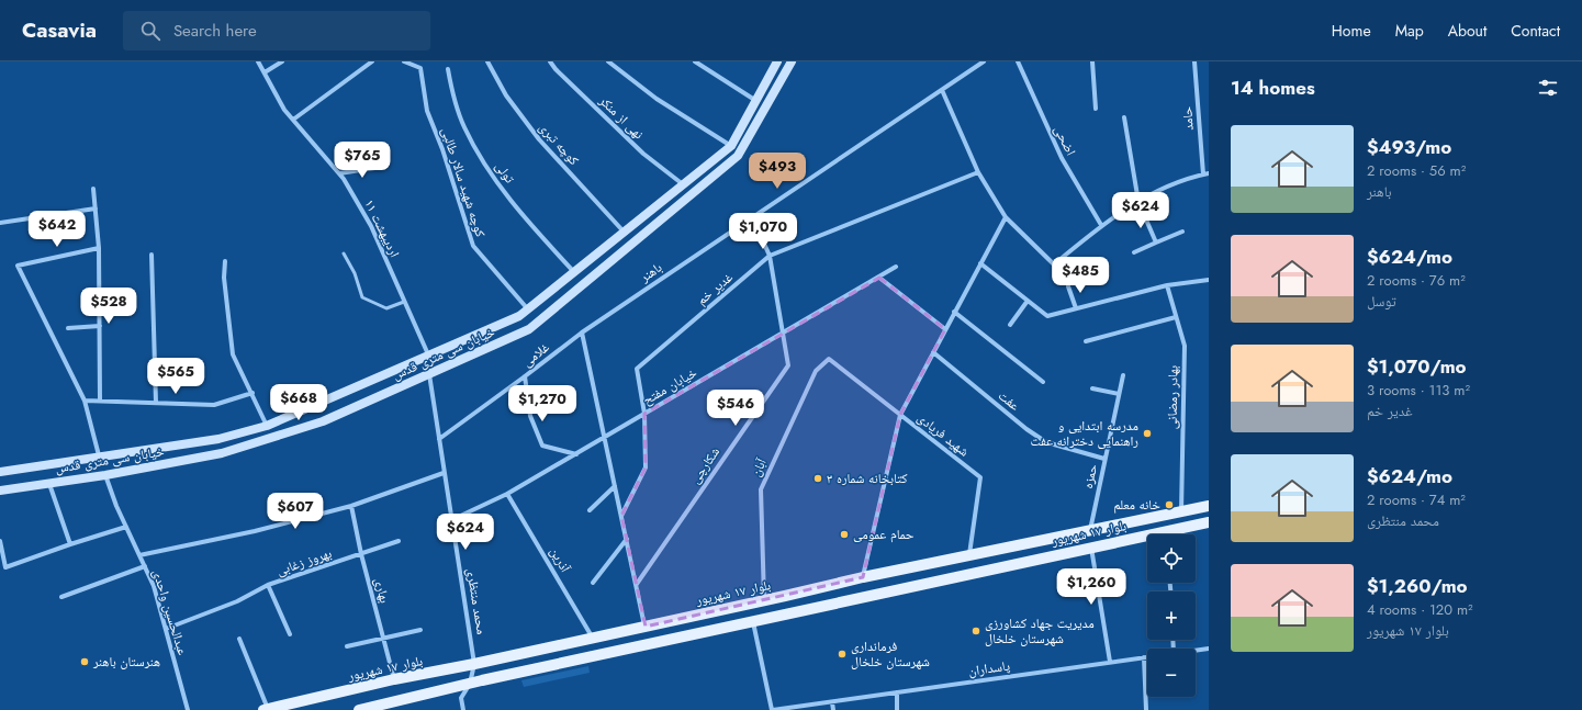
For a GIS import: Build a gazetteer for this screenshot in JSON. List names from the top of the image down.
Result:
{
  "streets": {
    "main road": ["خیابان سی متری قدس", "بلوار ١٧ شهریور"],
    "street": [
      "نهی از منکر",
      "حامد",
      "اضحی",
      "کوچه تبری",
      "تولی",
      "کوچه شهید سالار طالبی",
      "۱۱ اردیبهشت",
      "باهنر",
      "غدیر خم",
      "غلامی",
      "خیابان مفتح",
      "بهادر رمضانی",
      "عفت",
      "شهید فریادی",
      "شکارچی",
      "آبان",
      "حمزه",
      "آذرین",
      "بهروز زغابی",
      "بهاری",
      "محمد منتظری",
      "عبدالحسین واحدی",
      "پاسداران"
    ]
  },
  "crossings": [
    ["نهی از منکر", "خیابان سی متری قدس"],
    ["کوچه تبری", "خیابان سی متری قدس"],
    ["تولی", "خیابان سی متری قدس"],
    ["کوچه شهید سالار طالبی", "خیابان سی متری قدس"],
    ["۱۱ اردیبهشت", "خیابان سی متری قدس"],
    ["باهنر", "غلامی"],
    ["باهنر", "شکارچی"],
    ["غدیر خم", "خیابان مفتح"],
    ["غدیر خم", "شکارچی"],
    ["خیابان سی متری قدس", "محمد منتظری"],
    ["خیابان سی متری قدس", "عبدالحسین واحدی"],
    ["غلامی", "محمد منتظری"],
    ["خیابان مفتح", "شکارچی"],
    ["خیابان مفتح", "آذرین"],
    ["خیابان مفتح", "محمد منتظری"],
    ["بهادر رمضانی", "بلوار ١٧ شهریور"],
    ["عفت", "حمزه"],
    ["شهید فریادی", "آبان"],
    ["شهید فریادی", "بلوار ١٧ شهریور"],
    ["آبان", "بلوار ١٧ شهریور"],
    ["حمزه", "بلوار ١٧ شهریور"],
    ["بلوار ١٧ شهریور", "آذرین"],
    ["بلوار ١٧ شهریور", "بهاری"],
    ["بلوار ١٧ شهریور", "محمد منتظری"],
    ["بهروز زغابی", "بهاری"]
  ],
  "places": [
    "مدرسه ابتدایی و راهنمایی دخترانه عفت",
    "کتابخانه شماره ۳",
    "خانه معلم",
    "حمام عمومی",
    "مدیریت جهاد کشاورزی شهرستان خلخال",
    "فرمانداری شهرستان خلخال",
    "هنرستان باهنر"
  ],
  "page": {
    "header": "Casavia",
    "search": "Search here",
    "nav": [
      "Home",
      "Map",
      "About",
      "Contact"
    ],
    "heading": "14 homes",
    "list": [
      {
        "name": "$493/mo",
        "note": "2 rooms · 56 m² · باهنر"
      },
      {
        "name": "$624/mo",
        "note": "2 rooms · 76 m² · توسل"
      },
      {
        "name": "$1,070/mo",
        "note": "3 rooms · 113 m² · غدیر خم"
      },
      {
        "name": "$624/mo",
        "note": "2 rooms · 74 m² · محمد منتظری"
      },
      {
        "name": "$1,260/mo",
        "note": "4 rooms · 120 m² · بلوار ١٧ شهریور"
      }
    ],
    "price": [
      "$765",
      "$493",
      "$624",
      "$642",
      "$1,070",
      "$485",
      "$528",
      "$565",
      "$668",
      "$1,270",
      "$546",
      "$607",
      "$624",
      "$1,260"
    ],
    "map_buttons": ["+", "−"]
  }
}
